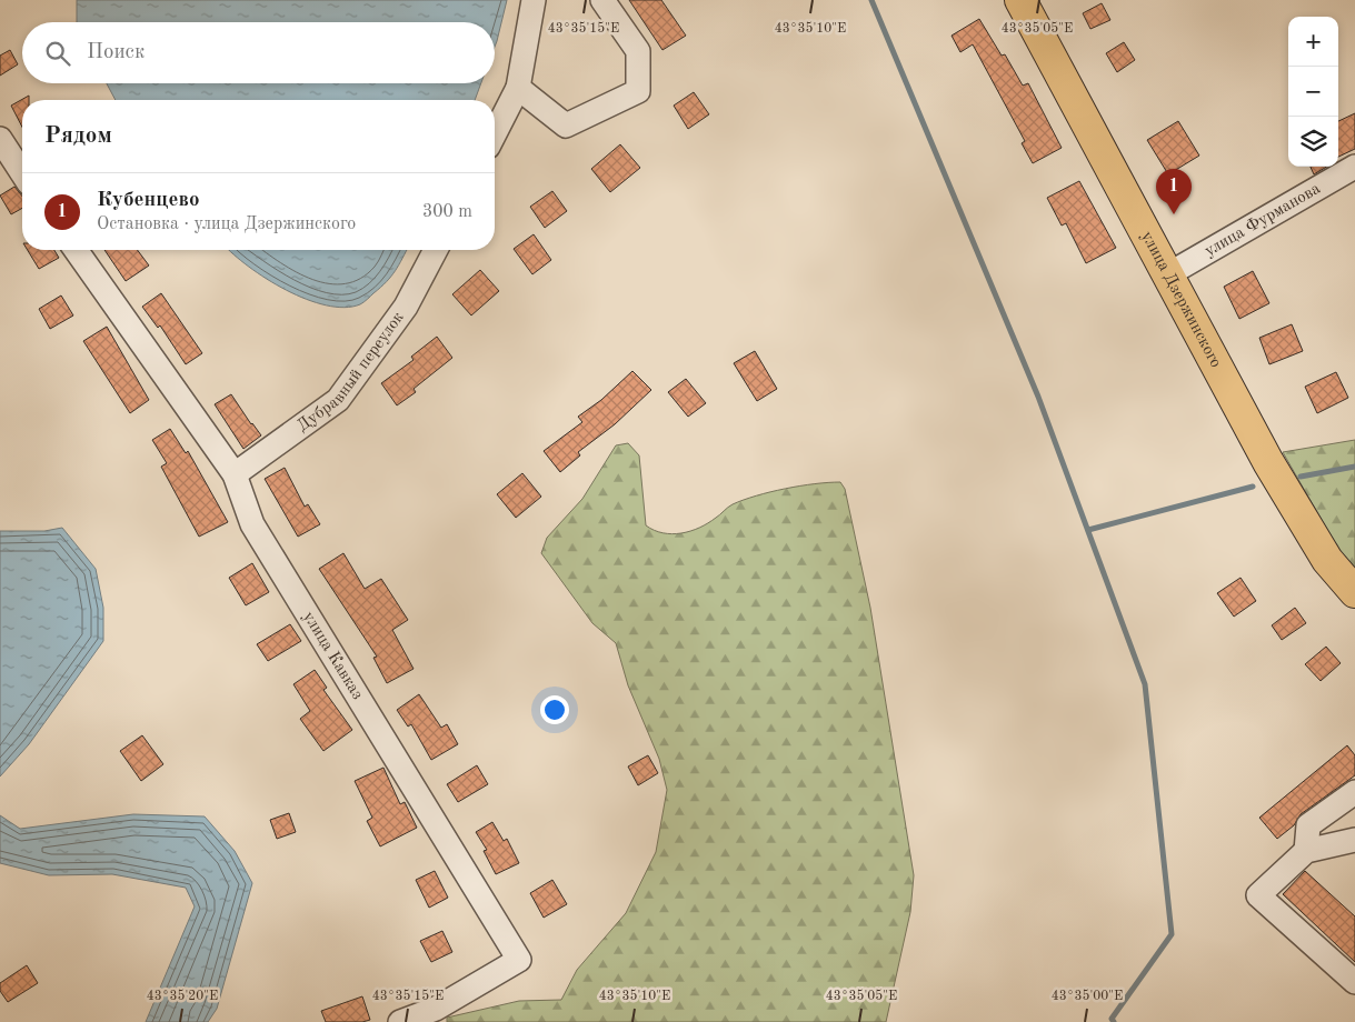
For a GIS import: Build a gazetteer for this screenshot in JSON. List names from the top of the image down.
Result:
{
  "streets": {
    "main road": ["улица Дзержинского"],
    "street": ["улица Фурманова", "Дубравный переулок", "улица Кавказ"]
  },
  "crossings": [
    ["улица Фурманова", "улица Дзержинского"],
    ["Дубравный переулок", "улица Кавказ"]
  ],
  "page": {
    "map_buttons": ["+", "−"],
    "search": "Поиск",
    "heading": "Рядом",
    "pins": "1",
    "list": [
      {
        "mark": "1",
        "name": "Кубенцево",
        "note": "Остановка · улица Дзержинского",
        "value": "300 m"
      }
    ]
  },
  "coordinates": [
    "43°35'10\"E",
    "43°35'05\"E",
    "43°35'15\"E",
    "43°35'20\"E",
    "43°35'00\"E"
  ]
}
